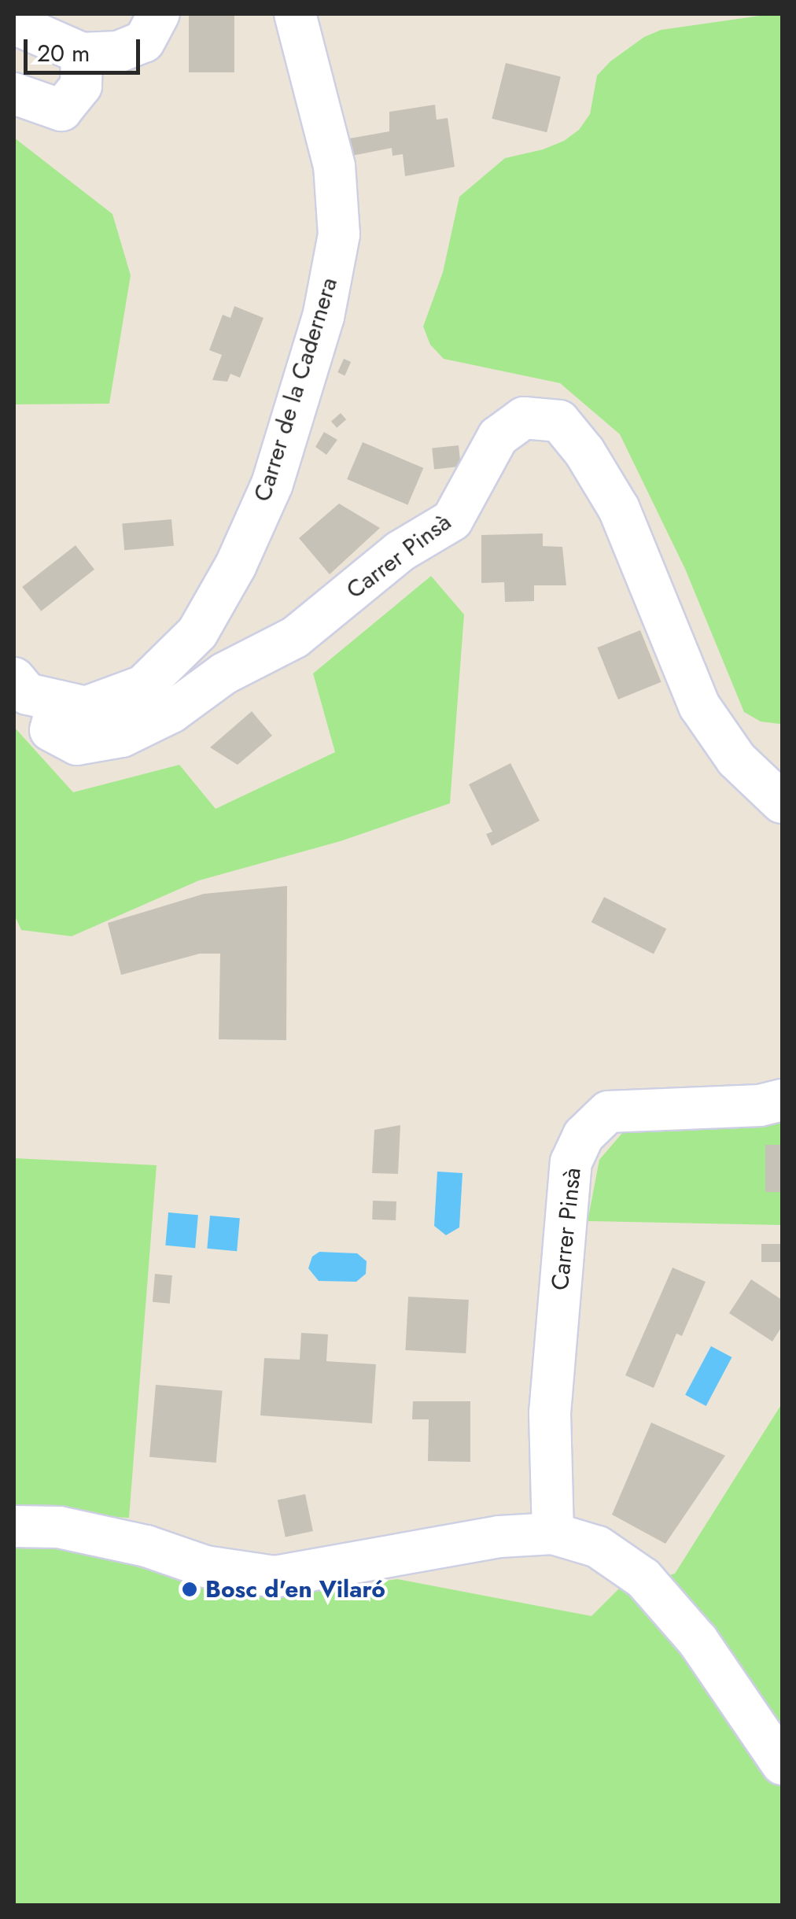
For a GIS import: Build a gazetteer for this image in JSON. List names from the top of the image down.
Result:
{
  "streets": {
    "street": ["Carrer de la Cadernera", "Carrer Pinsà"]
  },
  "crossings": [
    ["Carrer de la Cadernera", "Carrer Pinsà"]
  ],
  "places": ["Bosc d'en Vilaró"],
  "scale_bar": "20 m"
}
